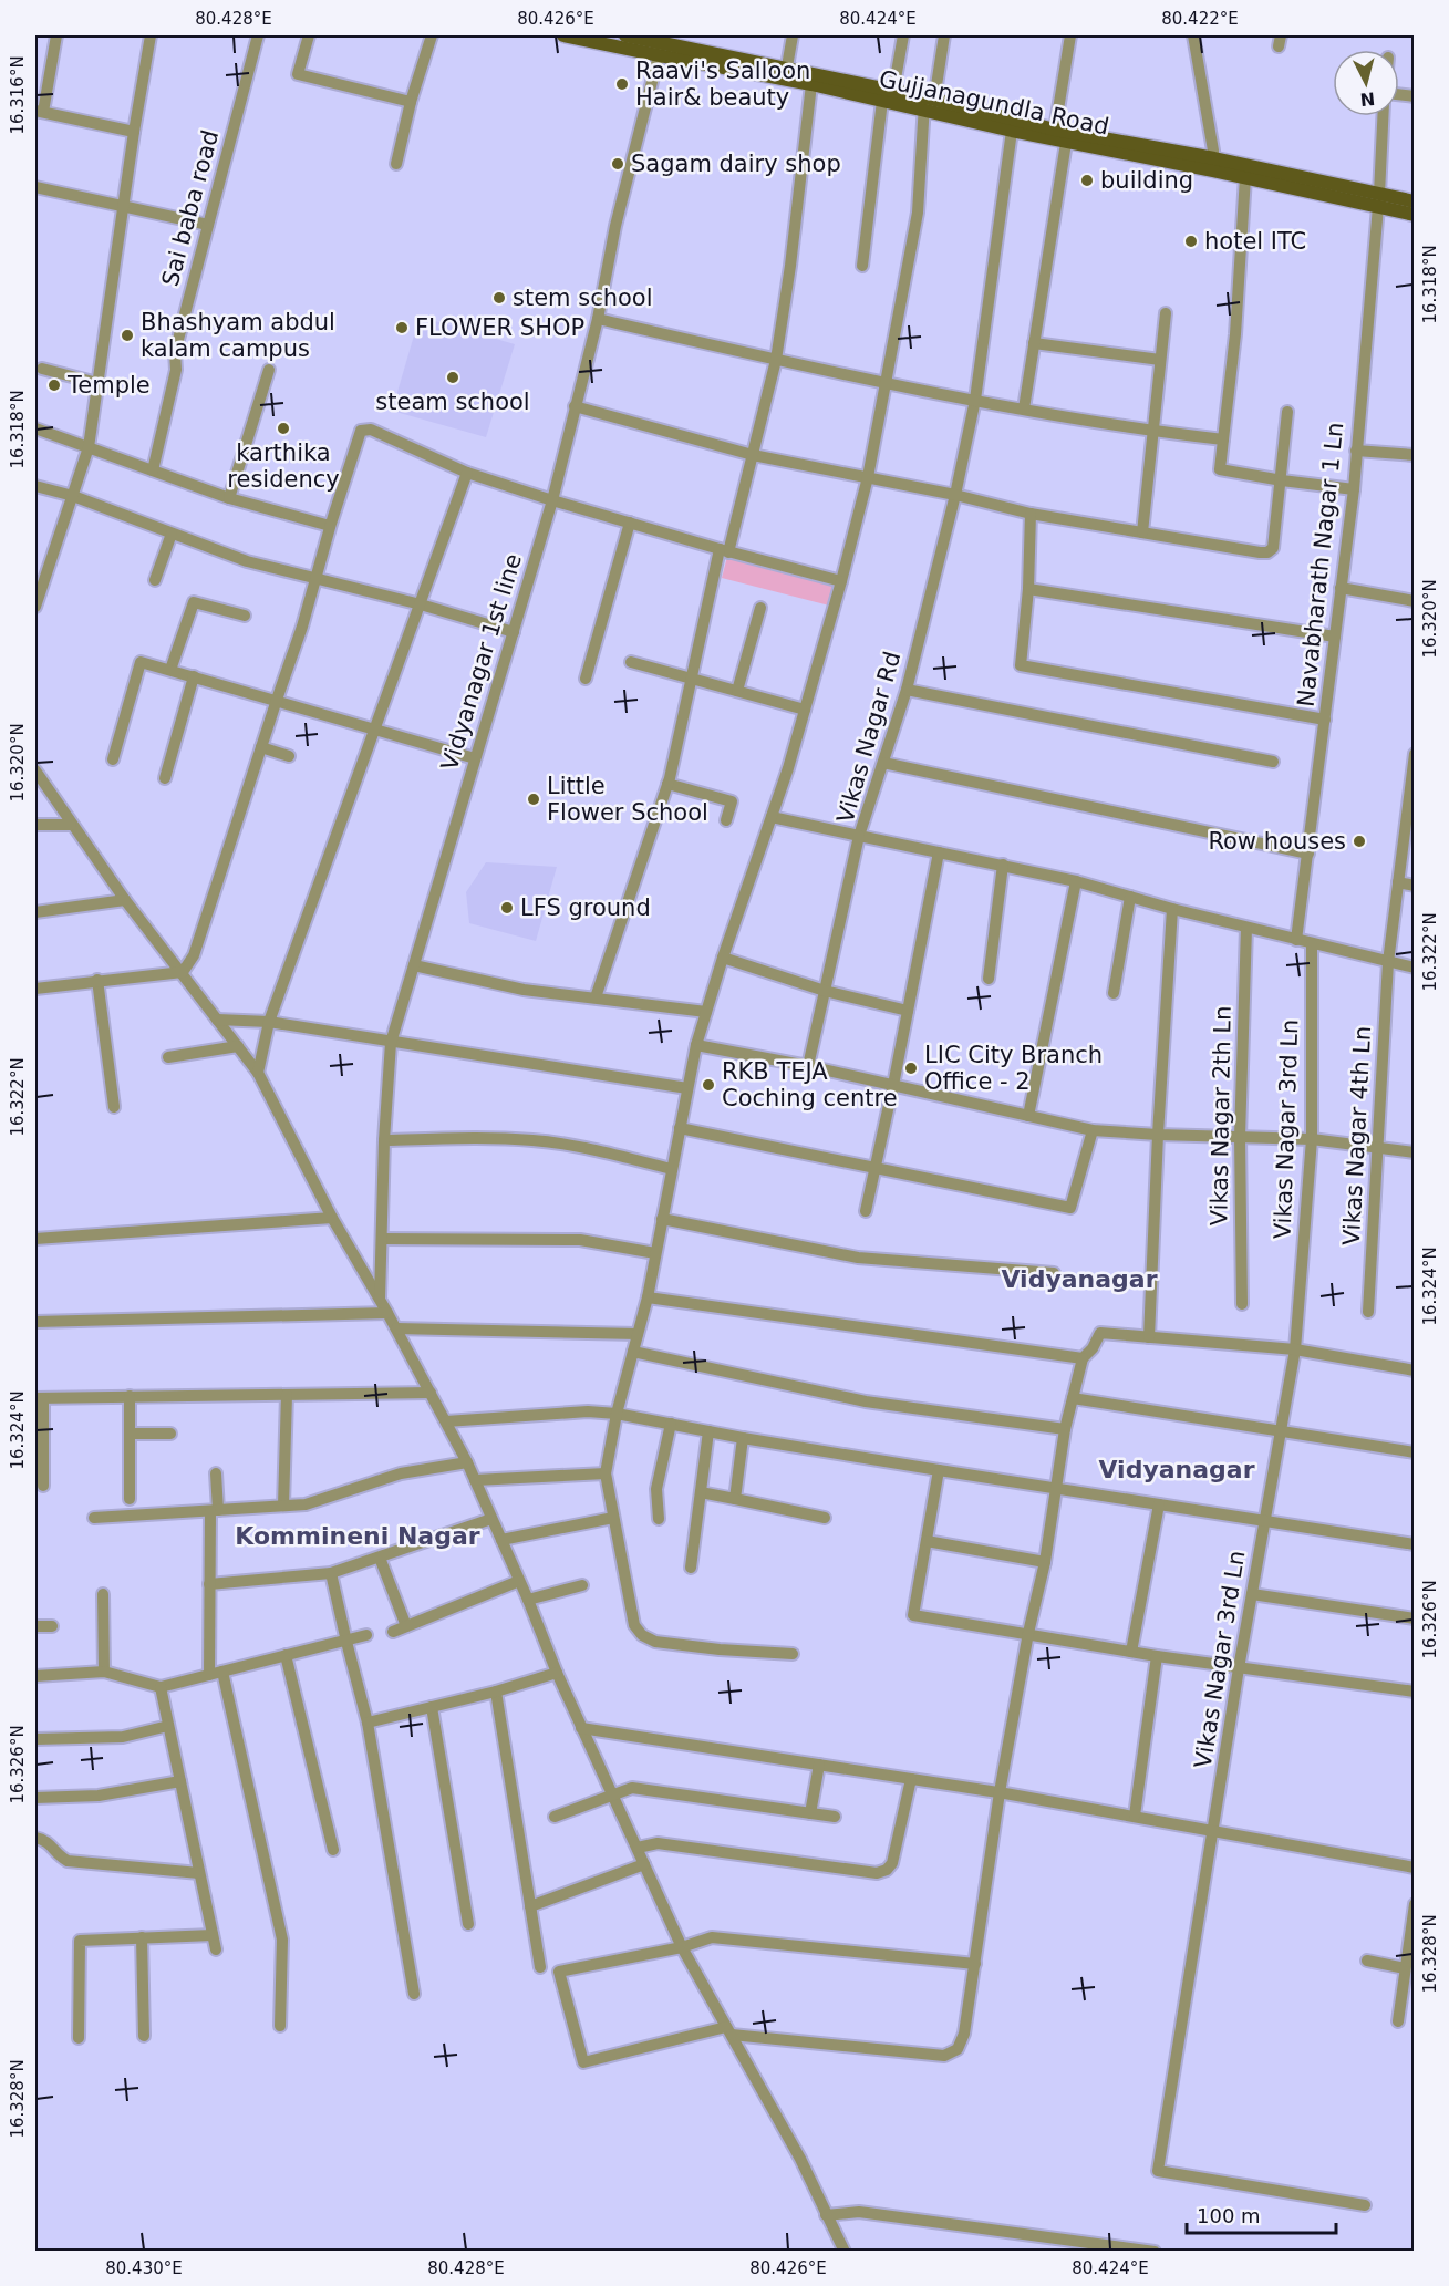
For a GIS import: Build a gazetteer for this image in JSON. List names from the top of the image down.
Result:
{
  "streets": {
    "main road": ["Gujjanagundla Road"],
    "street": [
      "Sai baba road",
      "Navabharath Nagar 1 Ln",
      "Vidyanagar 1st line",
      "Vikas Nagar Rd",
      "Vikas Nagar 2th Ln",
      "Vikas Nagar 3rd Ln",
      "Vikas Nagar 4th Ln"
    ]
  },
  "crossings": [
    ["Gujjanagundla Road", "Navabharath Nagar 1 Ln"],
    ["Gujjanagundla Road", "Vidyanagar 1st line"],
    ["Gujjanagundla Road", "Vikas Nagar Rd"],
    ["Navabharath Nagar 1 Ln", "Vikas Nagar Rd"],
    ["Vikas Nagar Rd", "Vikas Nagar 2th Ln"],
    ["Vikas Nagar Rd", "Vikas Nagar 3rd Ln"],
    ["Vikas Nagar Rd", "Vikas Nagar 4th Ln"]
  ],
  "districts": ["Vidyanagar", "Vidyanagar", "Kommineni Nagar"],
  "places": [
    "Raavi's Salloon Hair& beauty",
    "Sagam dairy shop",
    "building",
    "hotel ITC",
    "stem school",
    "FLOWER SHOP",
    "Bhashyam abdul kalam campus",
    "steam school",
    "Temple",
    "karthika residency",
    "Little Flower School",
    "Row houses",
    "LFS ground",
    "LIC City Branch Office - 2",
    "RKB TEJA Coching centre"
  ],
  "scale_bar": "100 m",
  "north": "bottom",
  "coordinates": [
    "80.428°E",
    "80.426°E",
    "80.424°E",
    "80.422°E",
    "16.316°N",
    "16.318°N",
    "16.320°N",
    "16.322°N",
    "16.324°N",
    "16.326°N",
    "16.328°N",
    "80.430°E"
  ]
}
